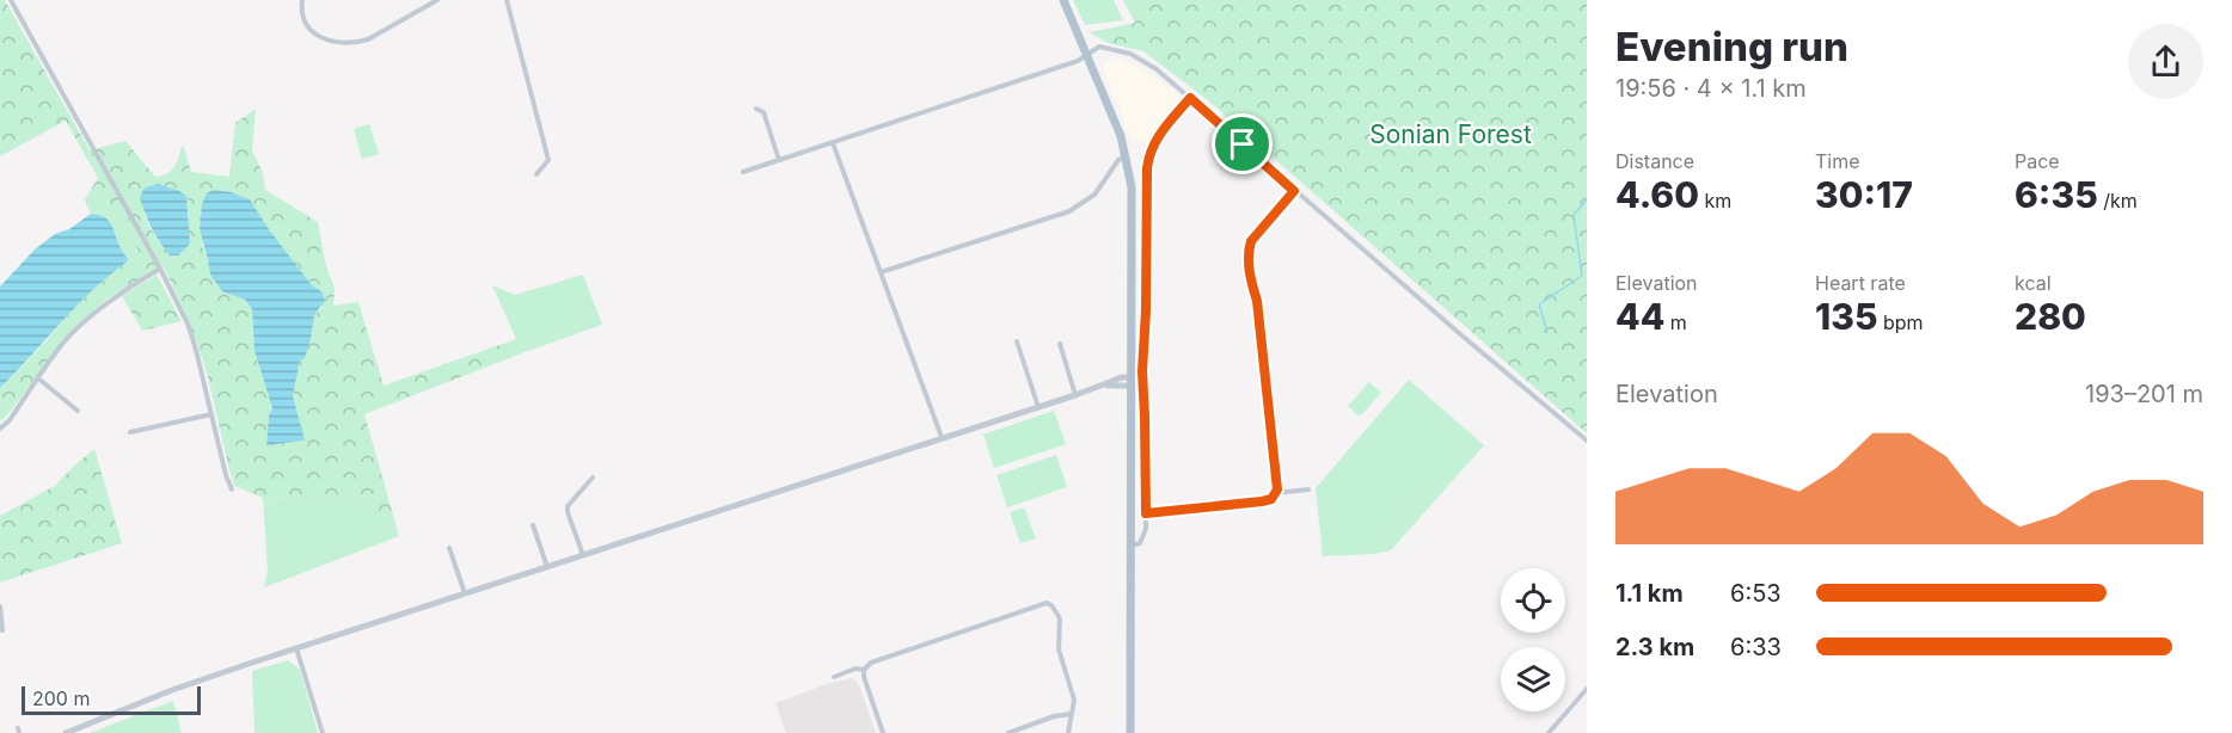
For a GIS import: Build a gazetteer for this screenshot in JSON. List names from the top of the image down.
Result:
{
  "parks": ["Sonian Forest"],
  "scale_bar": "200 m",
  "page": {
    "heading": ["Evening run", "19:56 · 4 × 1.1 km"],
    "stats": [
      ["Distance", "4.60 km"],
      ["Time", "30:17"],
      ["Pace", "6:35 /km"],
      ["Elevation", "44 m"],
      ["Heart rate", "135 bpm"],
      ["kcal", "280"]
    ],
    "chart": ["Elevation", "193–201 m"],
    "list": [
      {
        "name": "1.1 km",
        "note": "6:53"
      },
      {
        "name": "2.3 km",
        "note": "6:33"
      }
    ],
    "scale": "200 m"
  }
}
